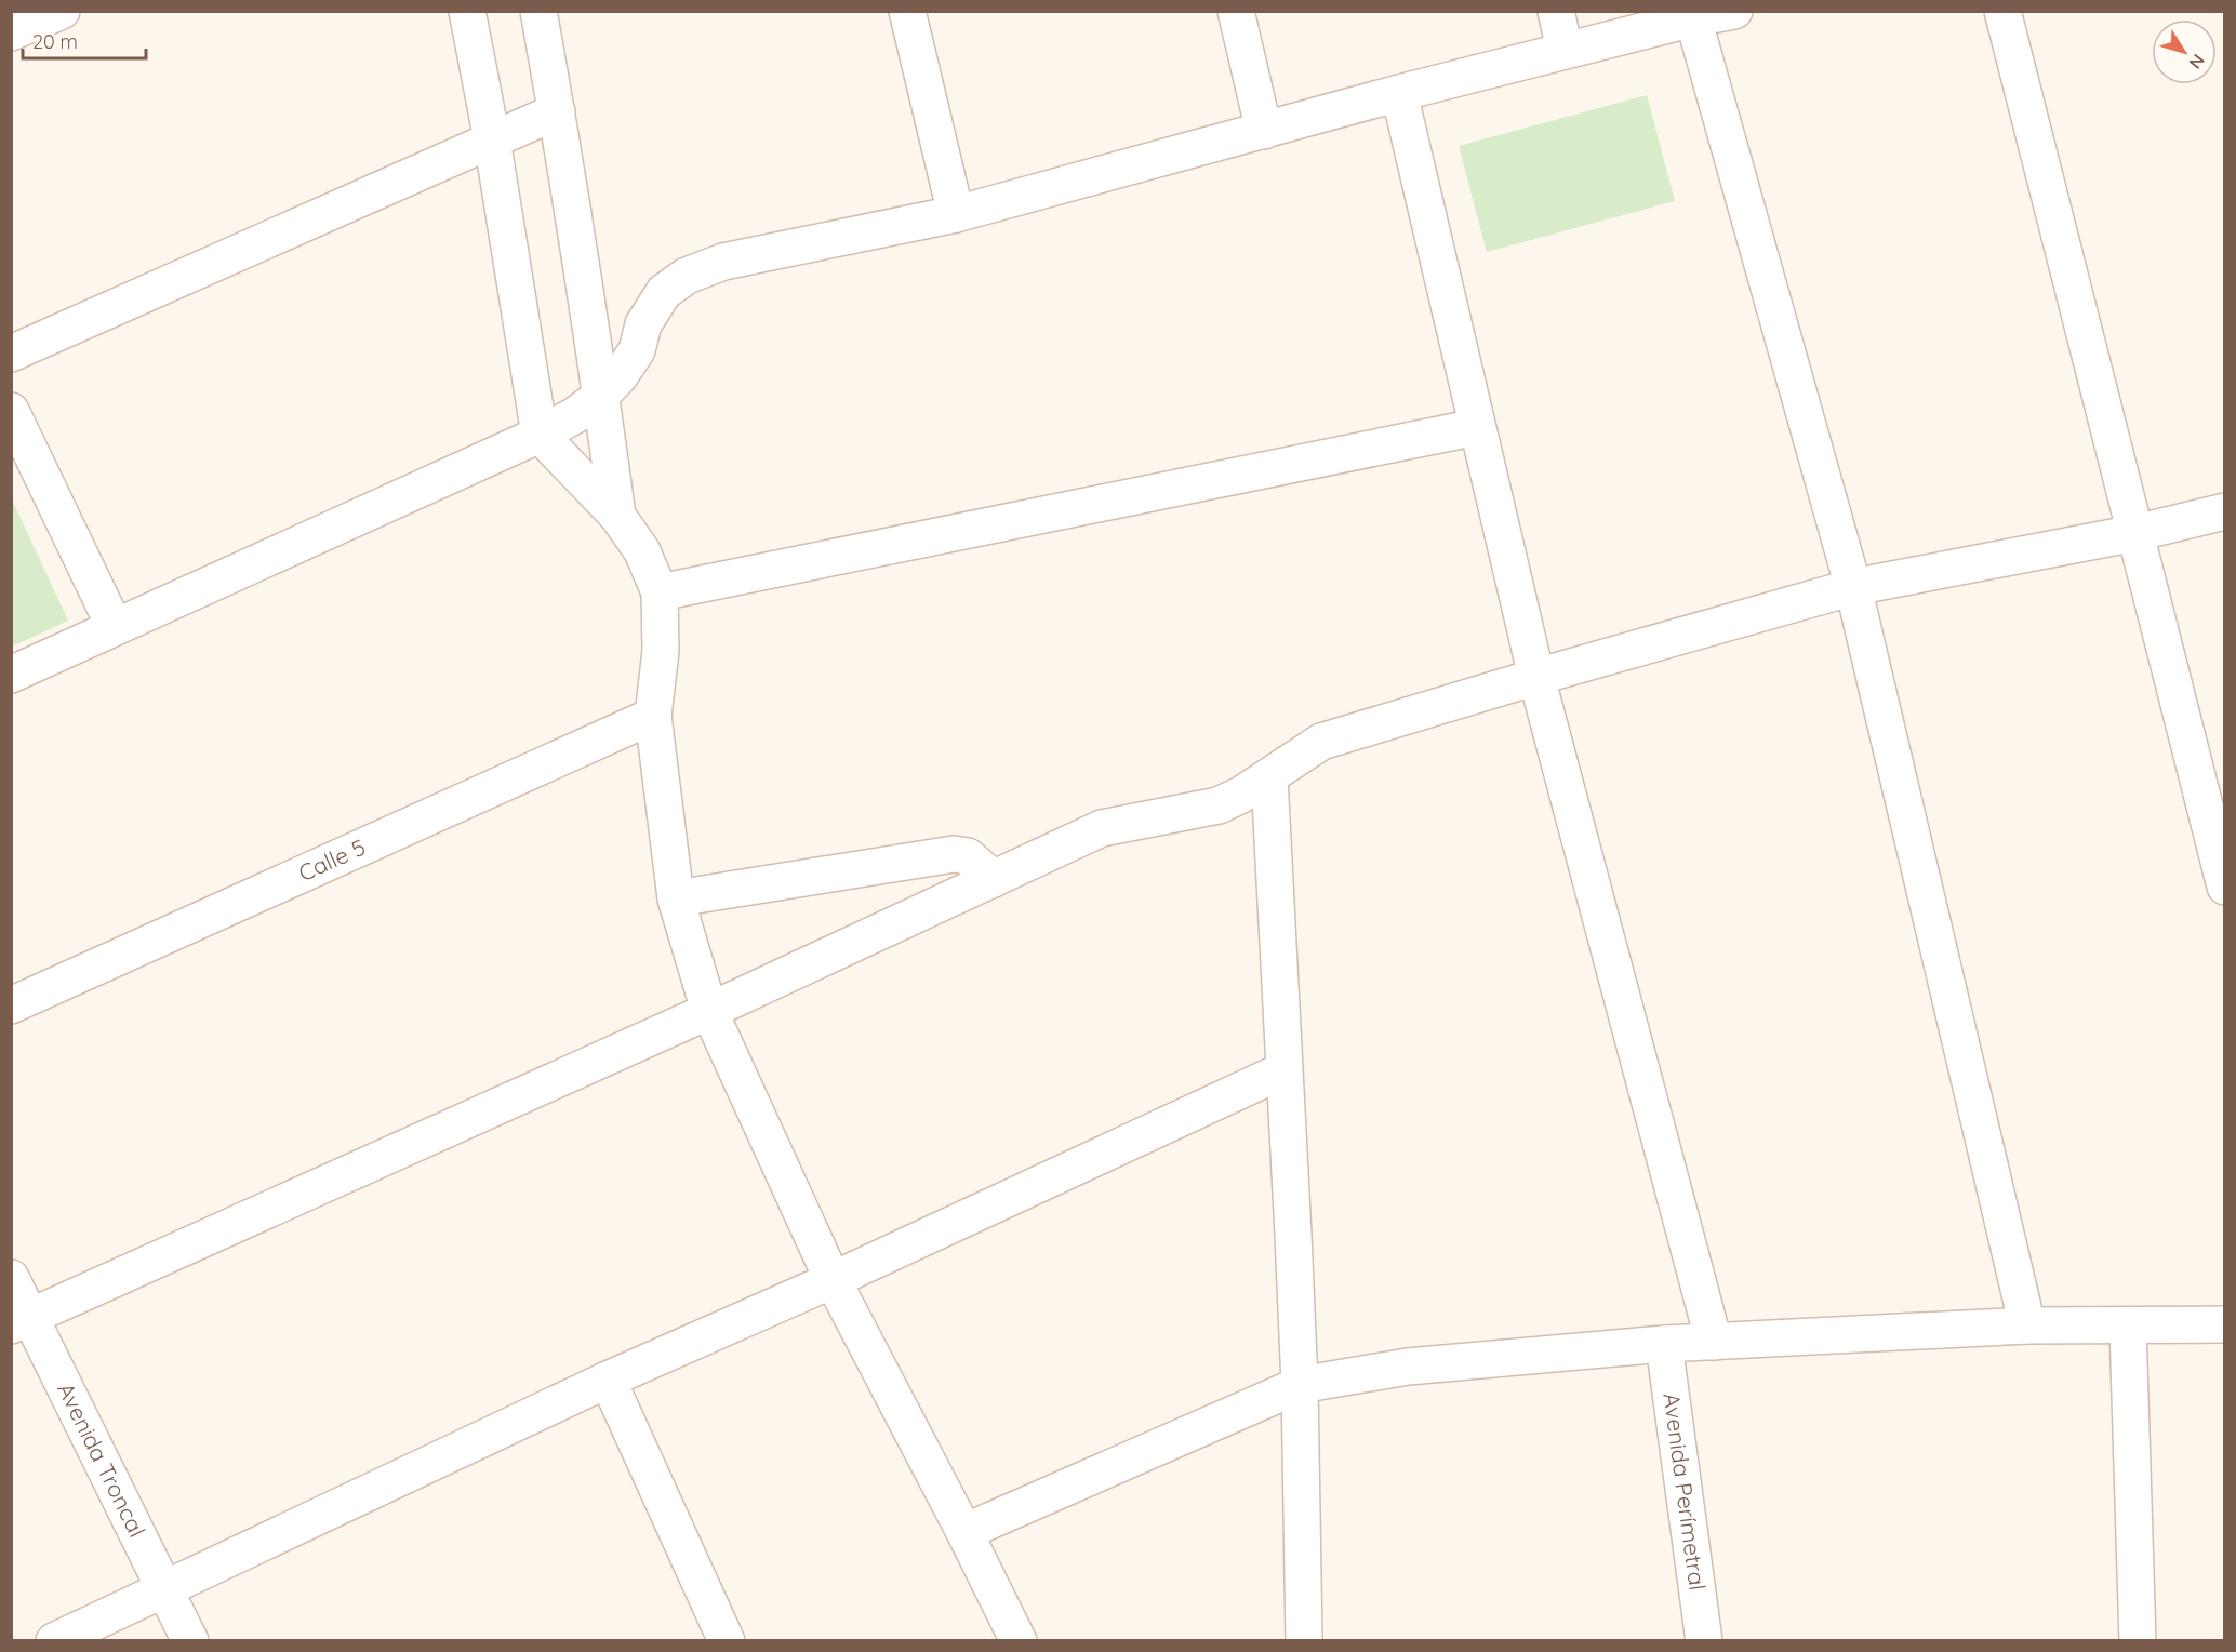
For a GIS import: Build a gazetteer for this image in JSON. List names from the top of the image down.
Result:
{
  "streets": {
    "street": ["Calle 5", "Avenida Troncal", "Avenida Perímetral"]
  },
  "scale_bar": "20 m",
  "north": "bottom right"
}
